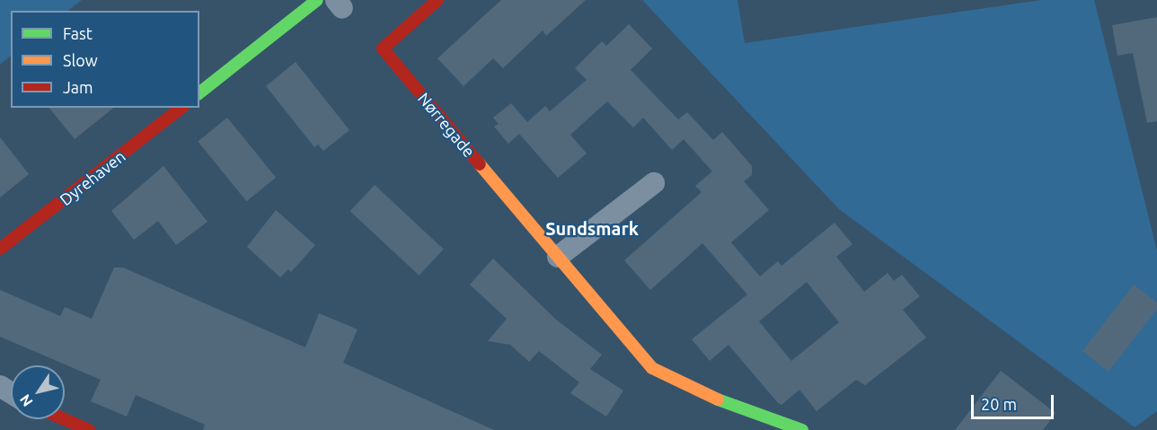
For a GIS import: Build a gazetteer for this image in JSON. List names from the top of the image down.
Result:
{
  "streets": {
    "street": ["Nørregade", "Dyrehaven"]
  },
  "districts": ["Sundsmark"],
  "legend": ["Fast", "Slow", "Jam"],
  "scale_bar": "20 m",
  "north": "bottom left"
}
